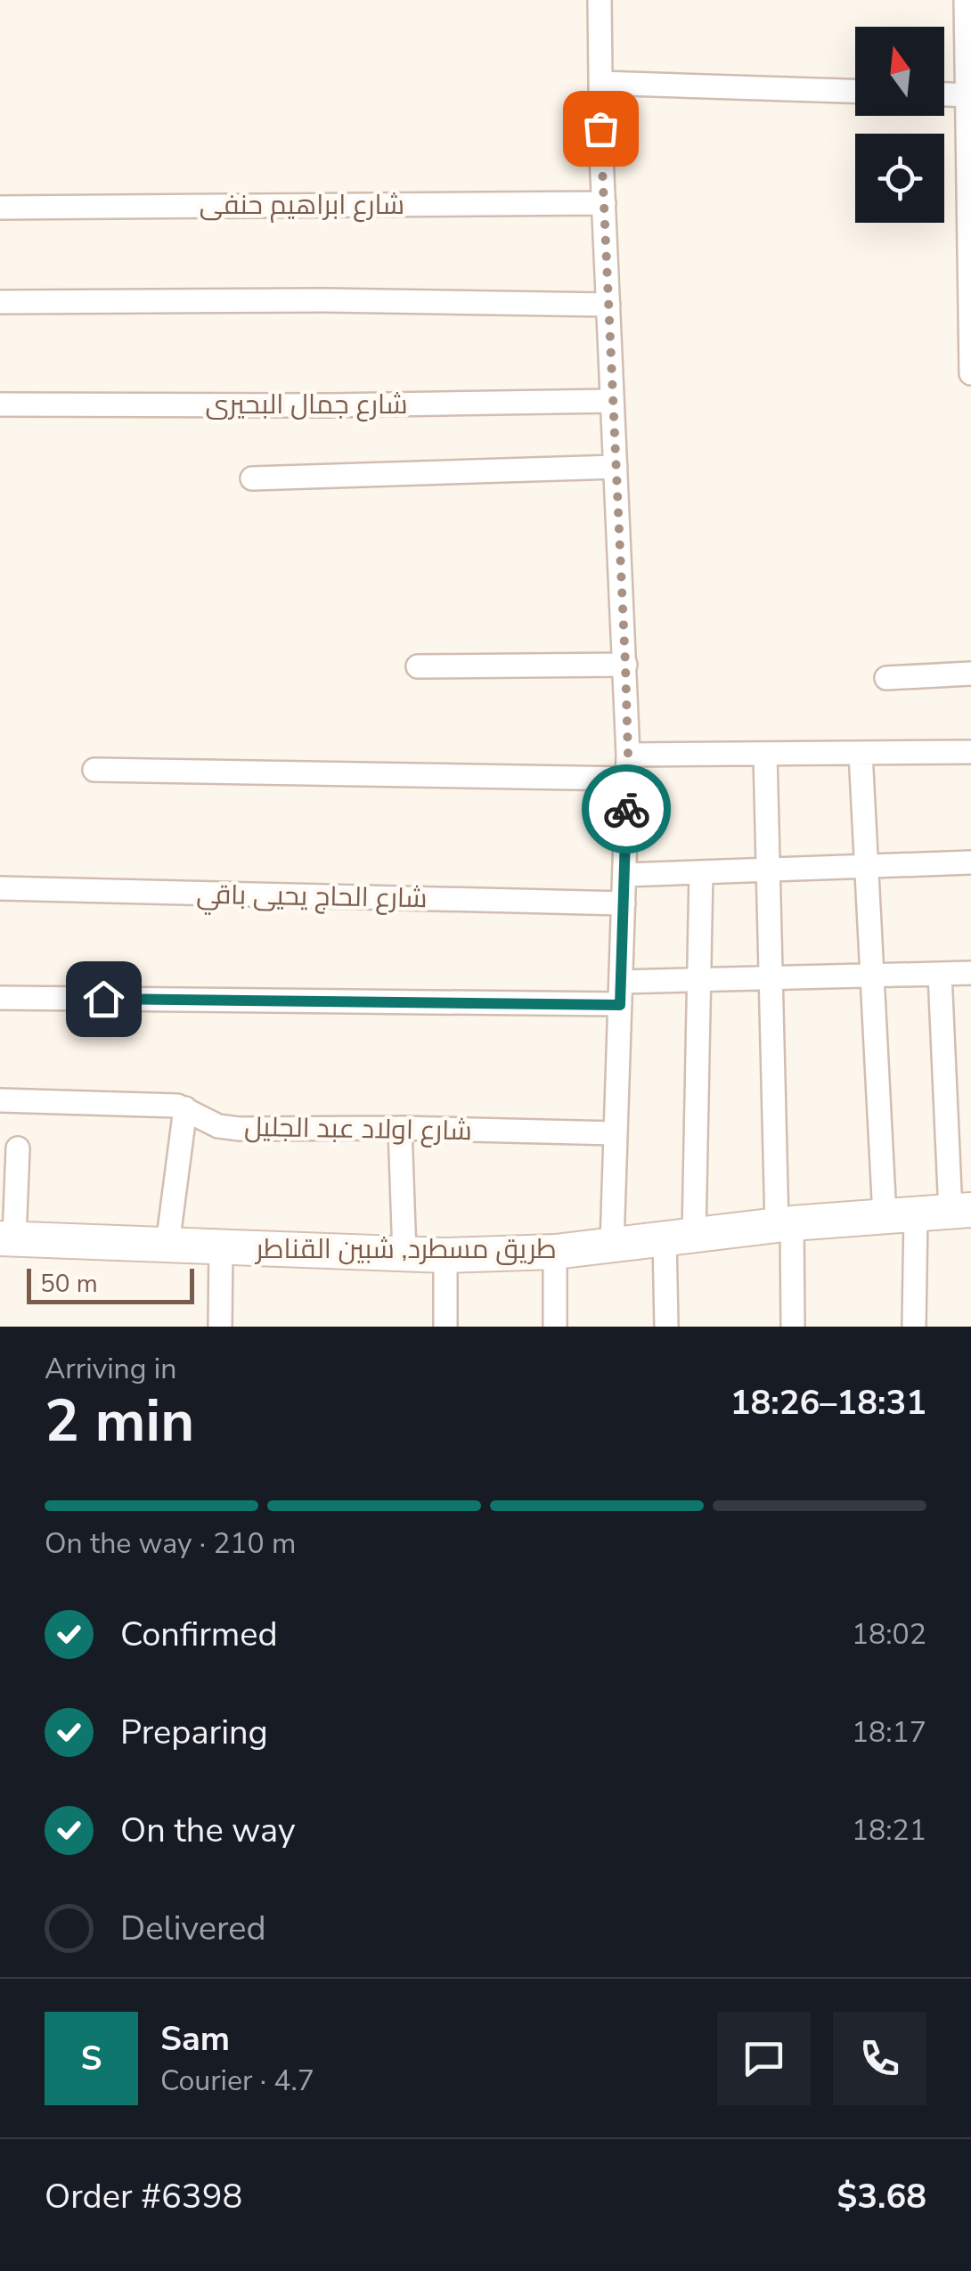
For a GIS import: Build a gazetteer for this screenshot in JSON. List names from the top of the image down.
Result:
{
  "streets": {
    "main road": ["طريق مسطرد, شبين القناطر"],
    "street": [
      "شارع ابراهيم حنفى",
      "شارع جمال البحيرى",
      "شارع الحاج يحيى باقي",
      "شارع اولاد عبد الجليل"
    ]
  },
  "scale_bar": "50 m",
  "north": "top",
  "page": {
    "scale": "50 m",
    "heading": ["2 min", "Arriving in", "18:26–18:31"],
    "panel": [
      "Sam",
      "Courier · 4.7",
      "Order #6398",
      "$3.68"
    ],
    "bar": "On the way · 210 m",
    "list": [
      ["Confirmed", "18:02"],
      ["Preparing", "18:17"],
      ["On the way", "18:21"],
      "Delivered"
    ],
    "round": "S"
  }
}
